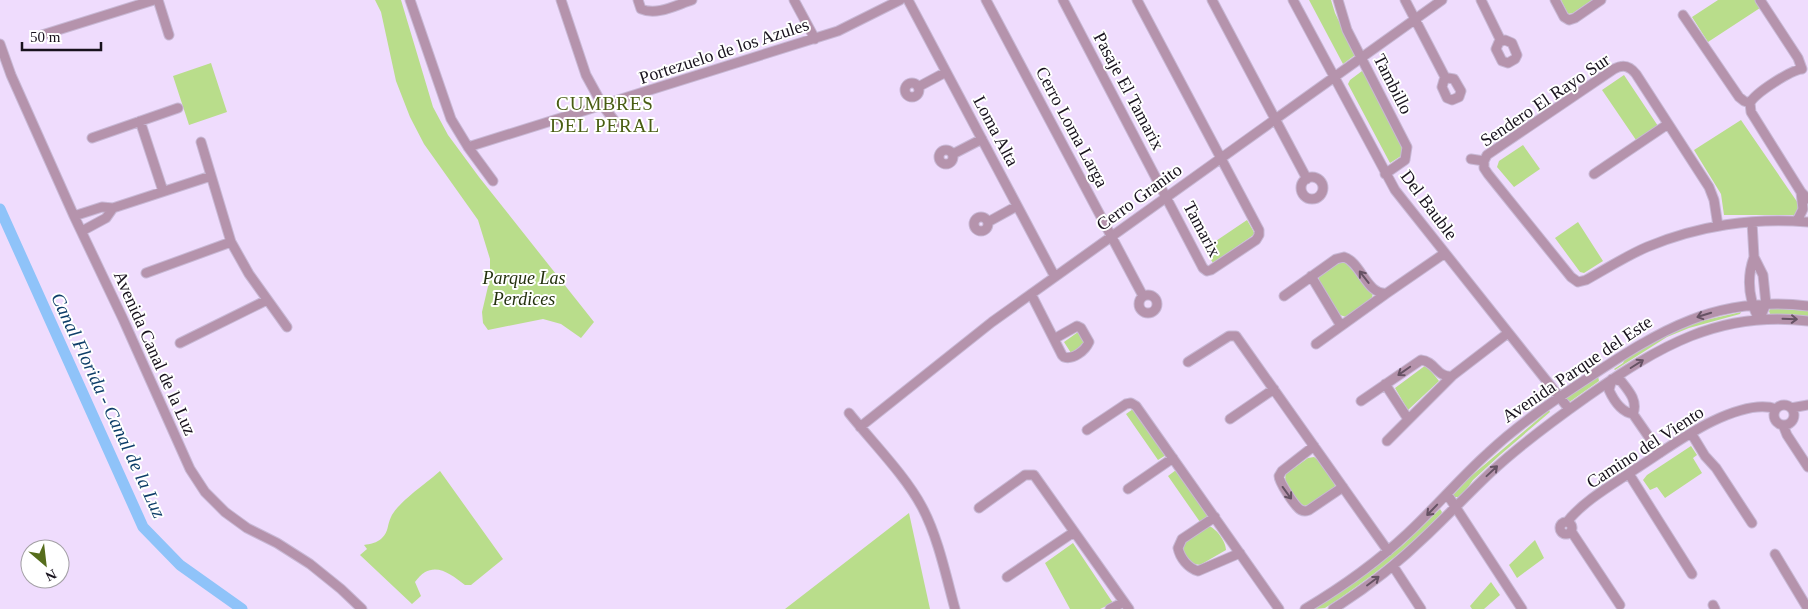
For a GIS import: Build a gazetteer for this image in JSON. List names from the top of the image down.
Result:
{
  "streets": {
    "street": [
      "Portezuelo de los Azules",
      "Tambillo",
      "Pasaje El Tamarix",
      "Sendero El Rayo Sur",
      "Cerro Loma Larga",
      "Loma Alta",
      "Cerro Granito",
      "Del Bauble",
      "Tamarix",
      "Avenida Canal de la Luz",
      "Avenida Parque del Este",
      "Camino del Viento"
    ]
  },
  "crossings": [
    ["Tambillo", "Cerro Granito"],
    ["Tambillo", "Del Bauble"],
    ["Pasaje El Tamarix", "Cerro Granito"],
    ["Pasaje El Tamarix", "Tamarix"],
    ["Cerro Loma Larga", "Cerro Granito"],
    ["Loma Alta", "Cerro Granito"],
    ["Cerro Granito", "Del Bauble"],
    ["Cerro Granito", "Tamarix"],
    ["Del Bauble", "Avenida Parque del Este"]
  ],
  "districts": ["CUMBRES DEL PERAL"],
  "water": ["Canal Florida - Canal de la Luz"],
  "parks": ["Parque Las Perdices"],
  "scale_bar": "50 m",
  "north": "bottom right"
}
